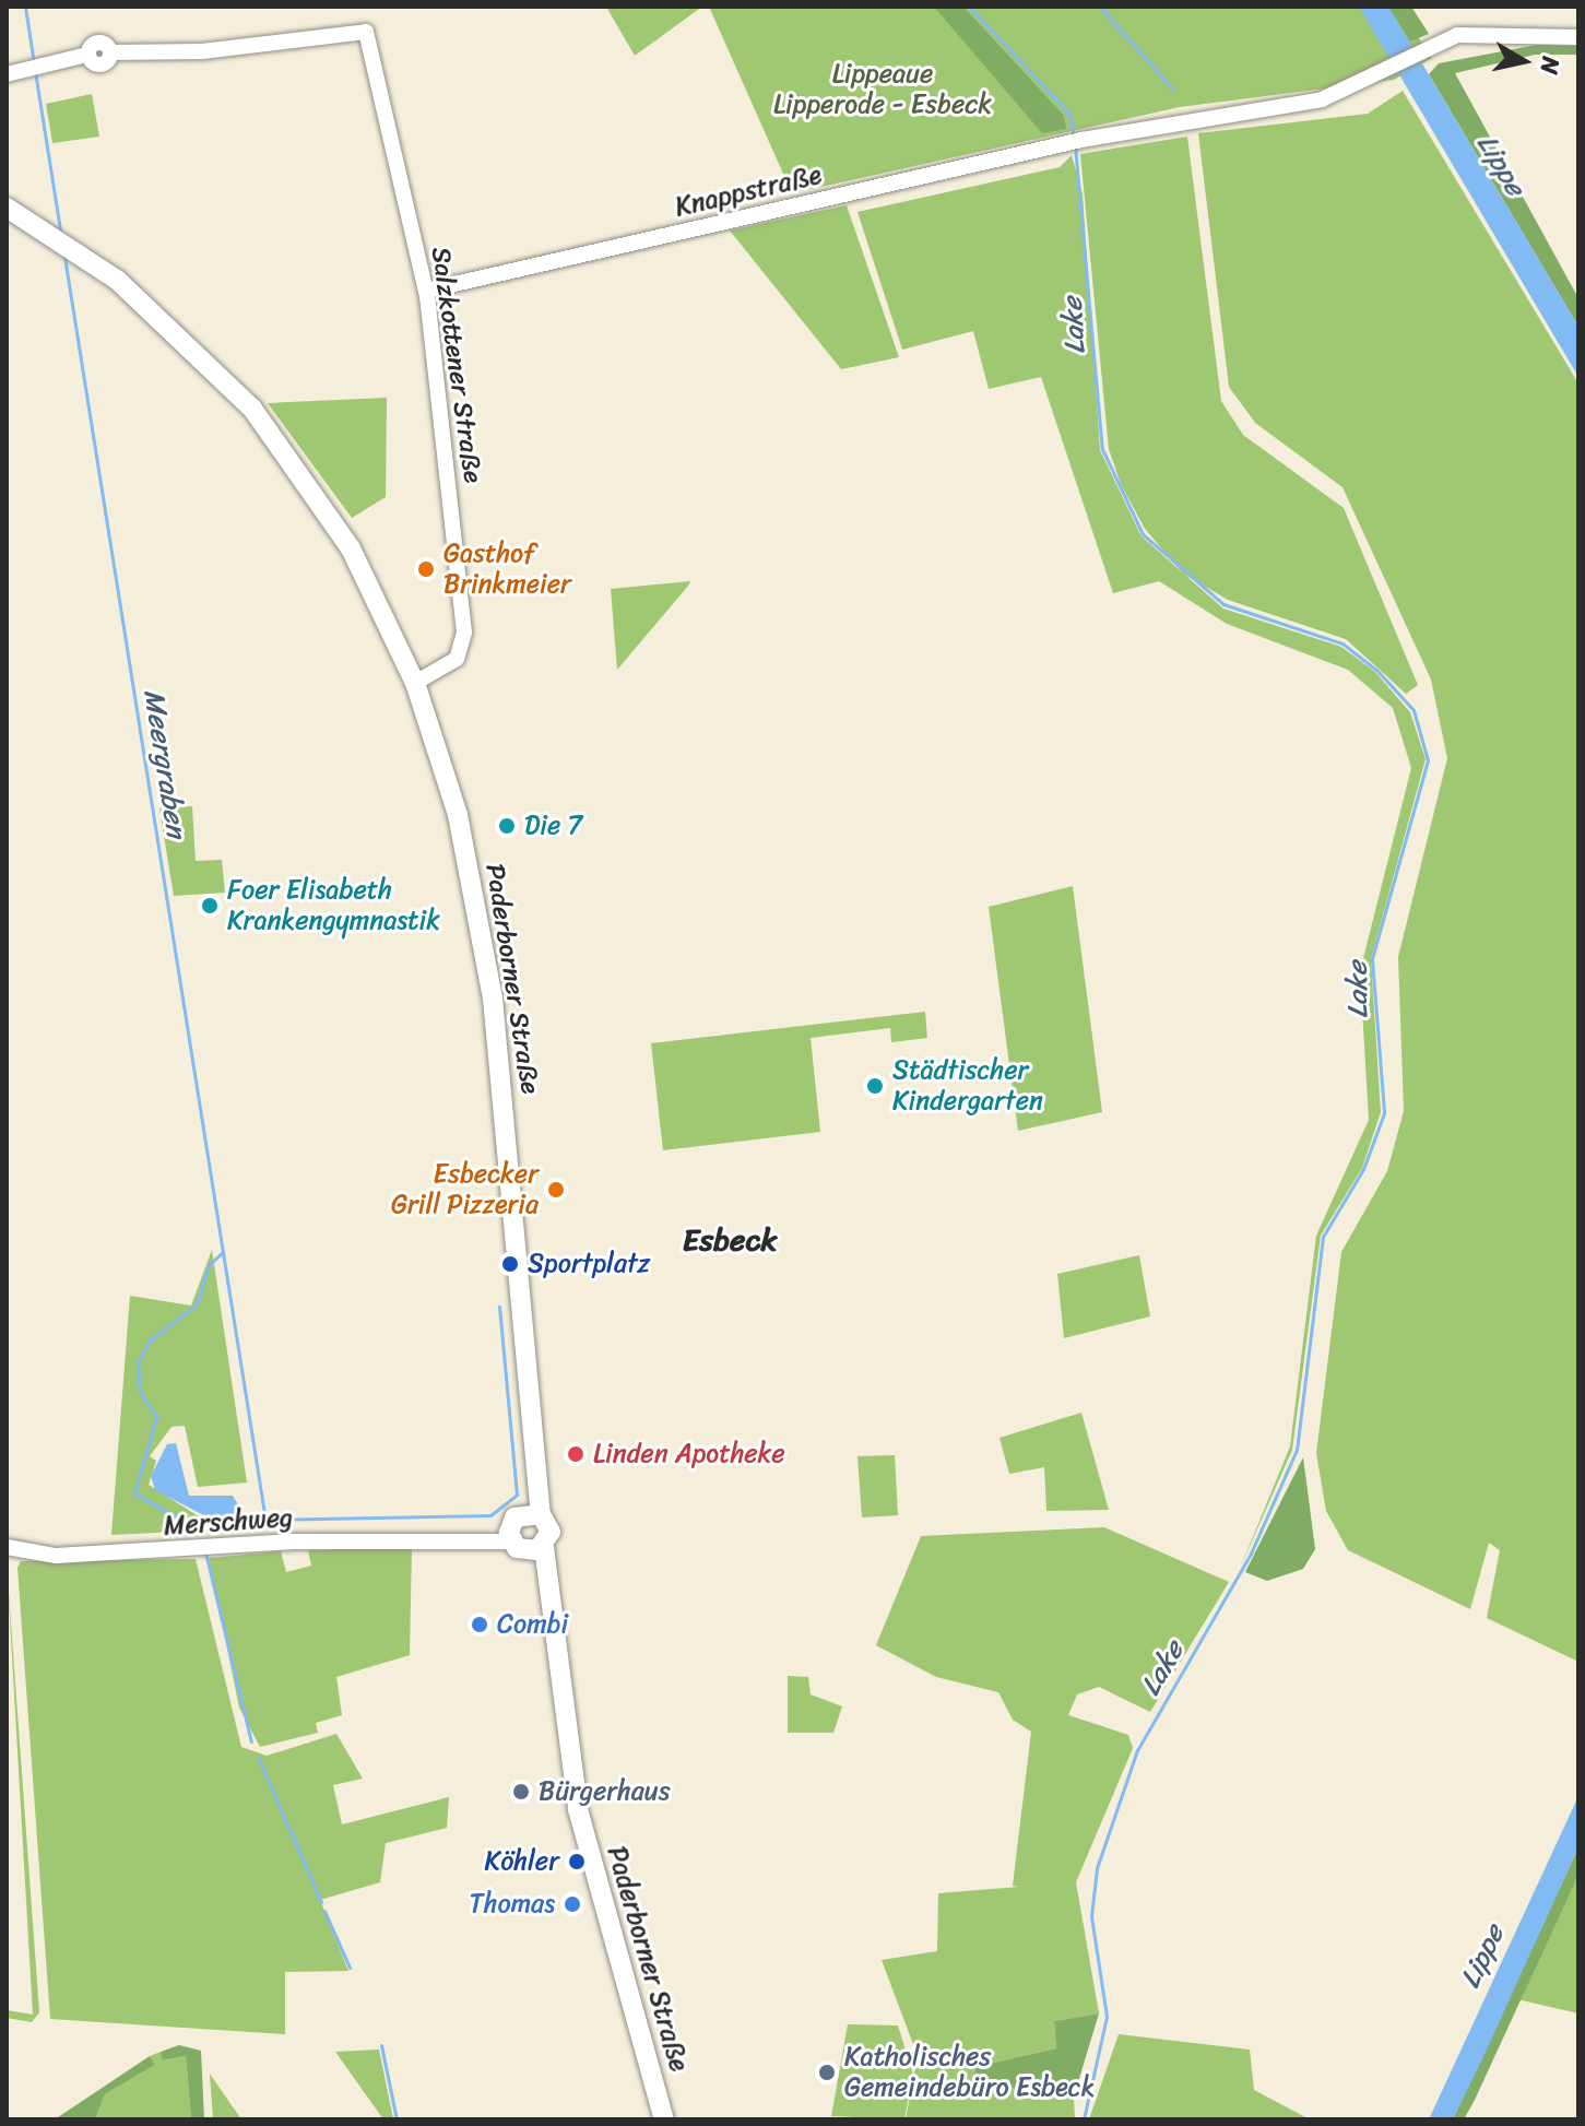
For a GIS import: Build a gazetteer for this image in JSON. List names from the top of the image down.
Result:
{
  "streets": {
    "main road": ["Paderborner Straße"],
    "street": ["Knappstraße", "Salzkottener Straße", "Merschweg"]
  },
  "crossings": [
    ["Knappstraße", "Salzkottener Straße"],
    ["Salzkottener Straße", "Paderborner Straße"],
    ["Paderborner Straße", "Merschweg"]
  ],
  "districts": ["Esbeck"],
  "water": ["Lippe", "Lake", "Meergraben"],
  "parks": ["Lippeaue Lipperode - Esbeck"],
  "places": [
    "Gasthof Brinkmeier",
    "Die 7",
    "Foer Elisabeth Krankengymnastik",
    "Städtischer Kindergarten",
    "Esbecker Grill Pizzeria",
    "Sportplatz",
    "Linden Apotheke",
    "Combi",
    "Bürgerhaus",
    "Köhler",
    "Thomas",
    "Katholisches Gemeindebüro Esbeck"
  ],
  "north": "right"
}
